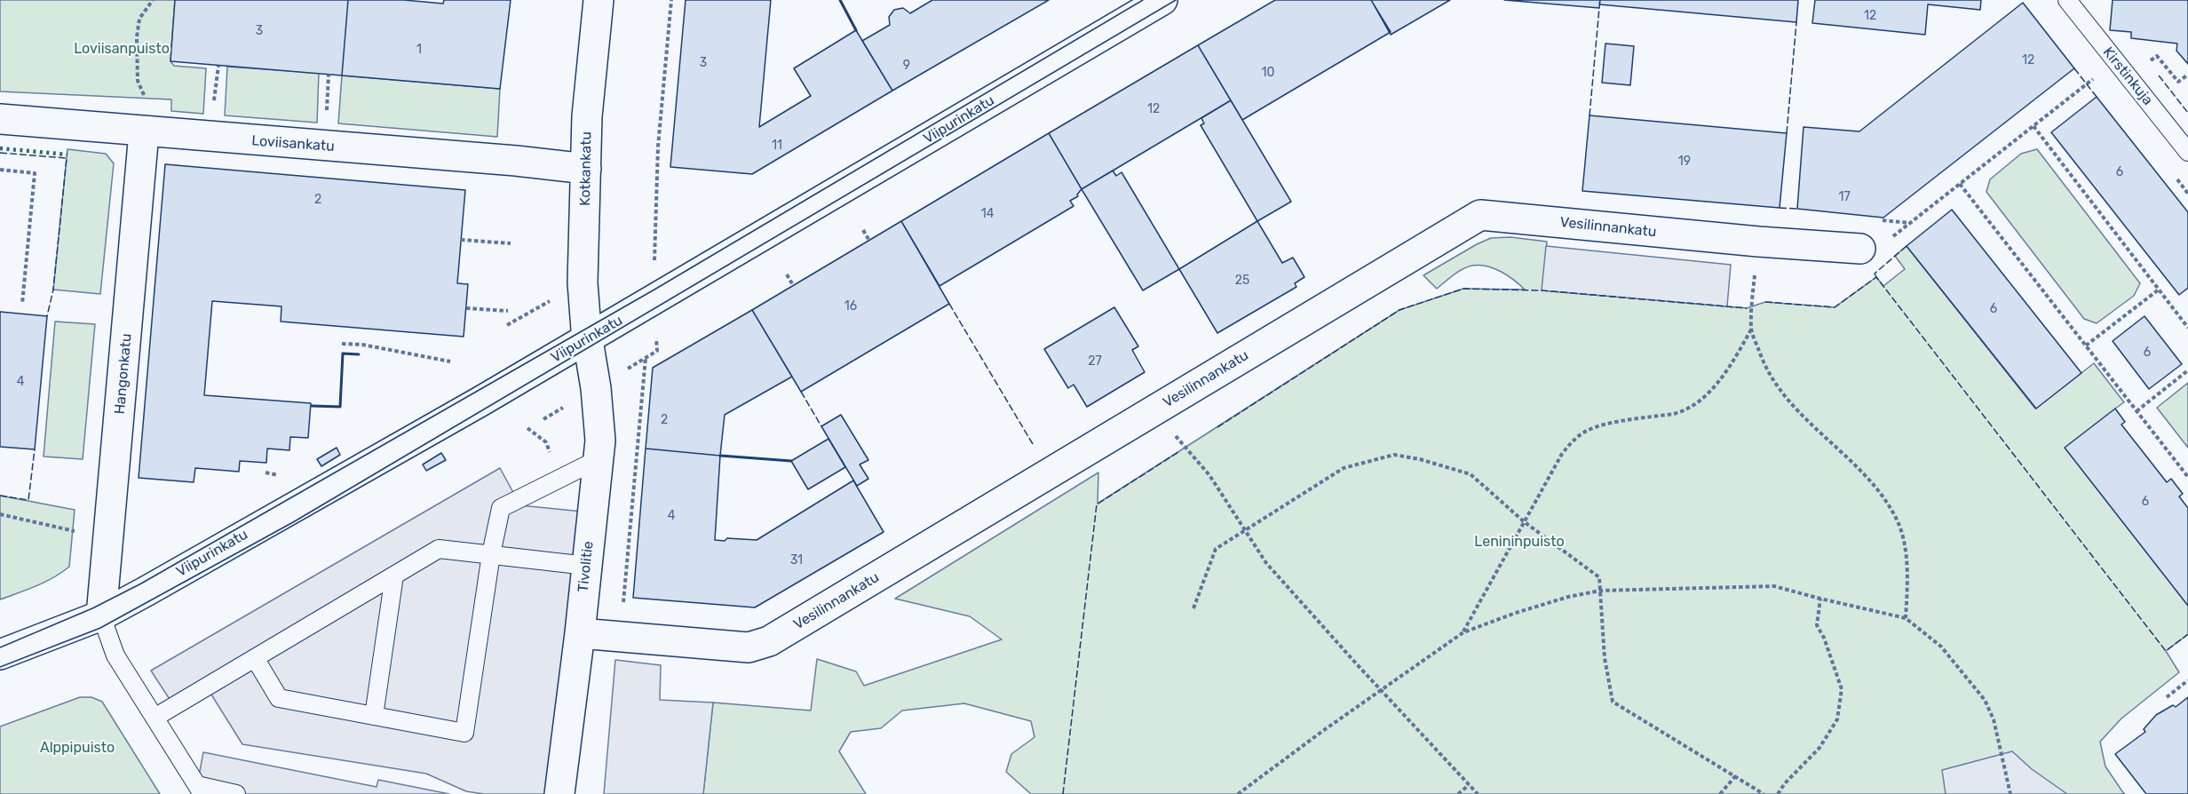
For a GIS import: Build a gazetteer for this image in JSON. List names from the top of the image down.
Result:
{
  "streets": {
    "street": [
      "Viipurinkatu",
      "Loviisankatu",
      "Kotkankatu",
      "Vesilinnankatu",
      "Hangonkatu",
      "Tivolitie"
    ],
    "lane": ["Kirstinkuja"]
  },
  "crossings": [
    ["Viipurinkatu", "Kotkankatu"],
    ["Viipurinkatu", "Hangonkatu"],
    ["Viipurinkatu", "Tivolitie"],
    ["Loviisankatu", "Kotkankatu"],
    ["Loviisankatu", "Hangonkatu"],
    ["Kotkankatu", "Tivolitie"],
    ["Vesilinnankatu", "Tivolitie"]
  ],
  "parks": ["Loviisanpuisto", "Lenininpuisto", "Alppipuisto"],
  "house_numbers": [
    "12",
    "3",
    "1",
    "12",
    "3",
    "9",
    "10",
    "12",
    "11",
    "19",
    "6",
    "17",
    "2",
    "14",
    "25",
    "16",
    "6",
    "6",
    "27",
    "4",
    "2",
    "6",
    "4",
    "31"
  ]
}
